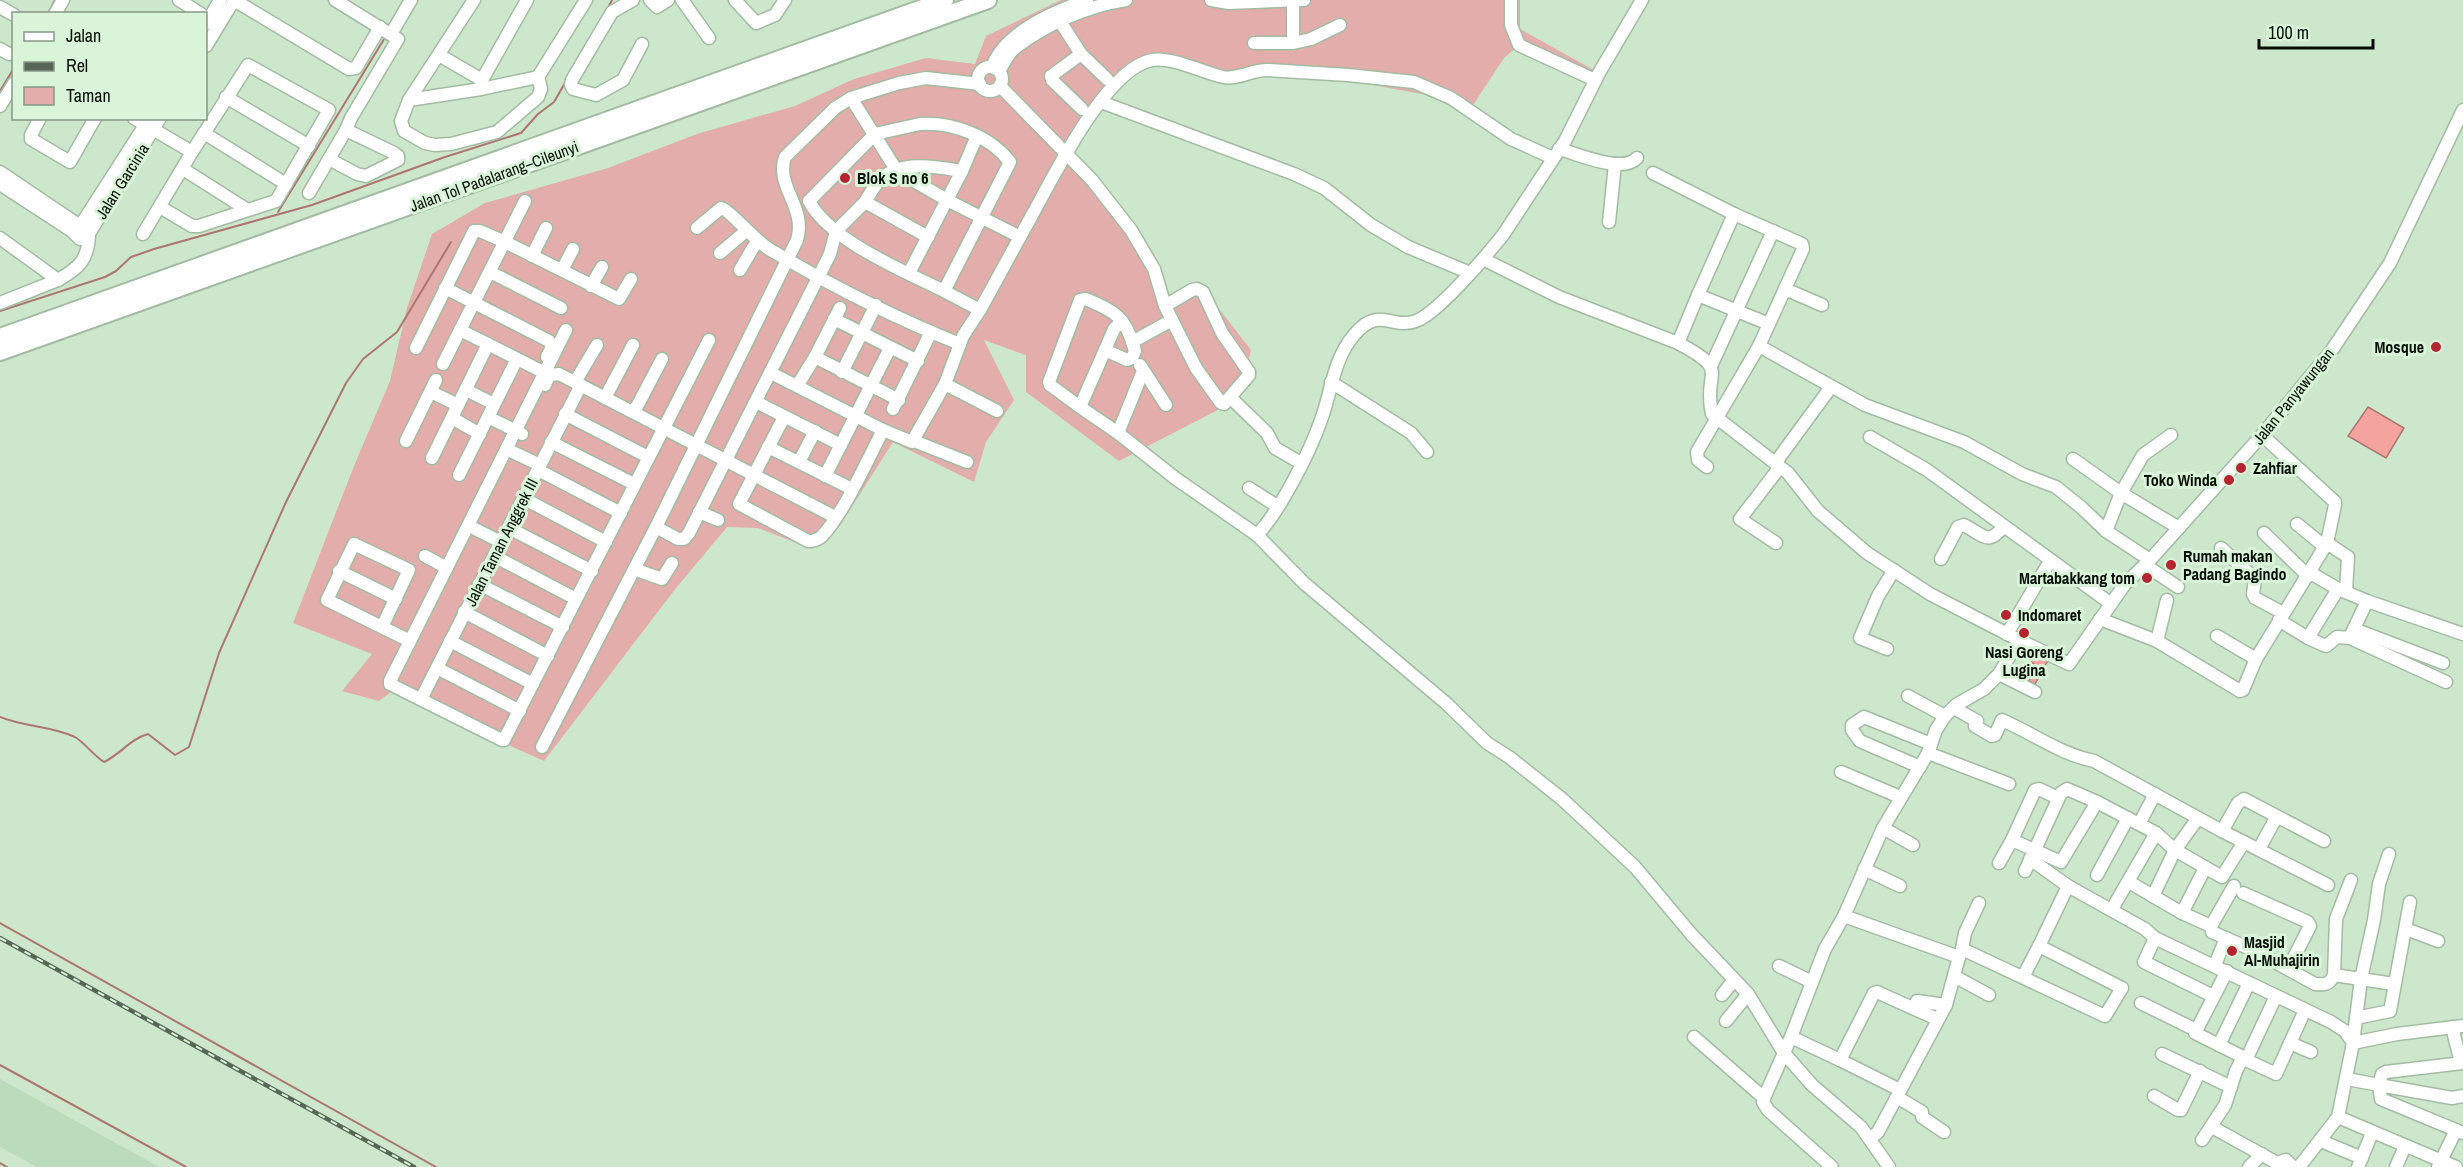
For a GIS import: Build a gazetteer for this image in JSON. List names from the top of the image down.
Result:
{
  "streets": {
    "highway": ["Jalan Tol Padalarang–Cileunyi"],
    "street": ["Jalan Garcinia", "Jalan Panyawungan", "Jalan Taman Anggrek III"]
  },
  "places": [
    "Blok S no 6",
    "Mosque",
    "Zahfiar",
    "Toko Winda",
    "Rumah makan Padang Bagindo",
    "Martabakkang tom",
    "Indomaret",
    "Nasi Goreng Lugina",
    "Masjid Al-Muhajirin"
  ],
  "legend": ["Jalan", "Rel", "Taman"],
  "scale_bar": "100 m"
}
